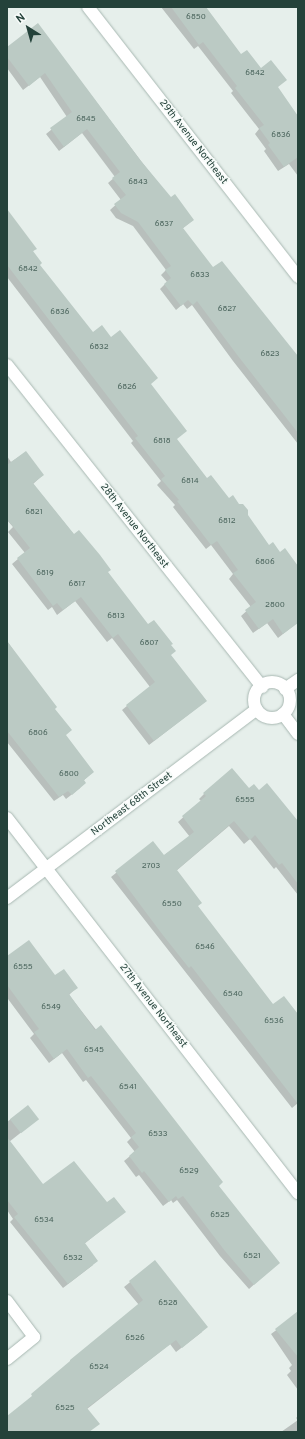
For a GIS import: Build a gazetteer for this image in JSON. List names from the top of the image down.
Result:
{
  "streets": {
    "street": [
      "29th Avenue Northeast",
      "28th Avenue Northeast",
      "Northeast 68th Street",
      "27th Avenue Northeast"
    ]
  },
  "crossings": [
    ["28th Avenue Northeast", "Northeast 68th Street"],
    ["Northeast 68th Street", "27th Avenue Northeast"]
  ],
  "house_numbers": [
    "6850",
    "6842",
    "6845",
    "6836",
    "6843",
    "6837",
    "6842",
    "6833",
    "6827",
    "6836",
    "6832",
    "6823",
    "6826",
    "6818",
    "6814",
    "6821",
    "6812",
    "6806",
    "6819",
    "6817",
    "2800",
    "6813",
    "6807",
    "6806",
    "6800",
    "6555",
    "2703",
    "6550",
    "6546",
    "6555",
    "6540",
    "6549",
    "6536",
    "6545",
    "6541",
    "6533",
    "6529",
    "6525",
    "6534",
    "6521",
    "6532",
    "6528",
    "6526",
    "6524",
    "6525"
  ],
  "north": "top left"
}
